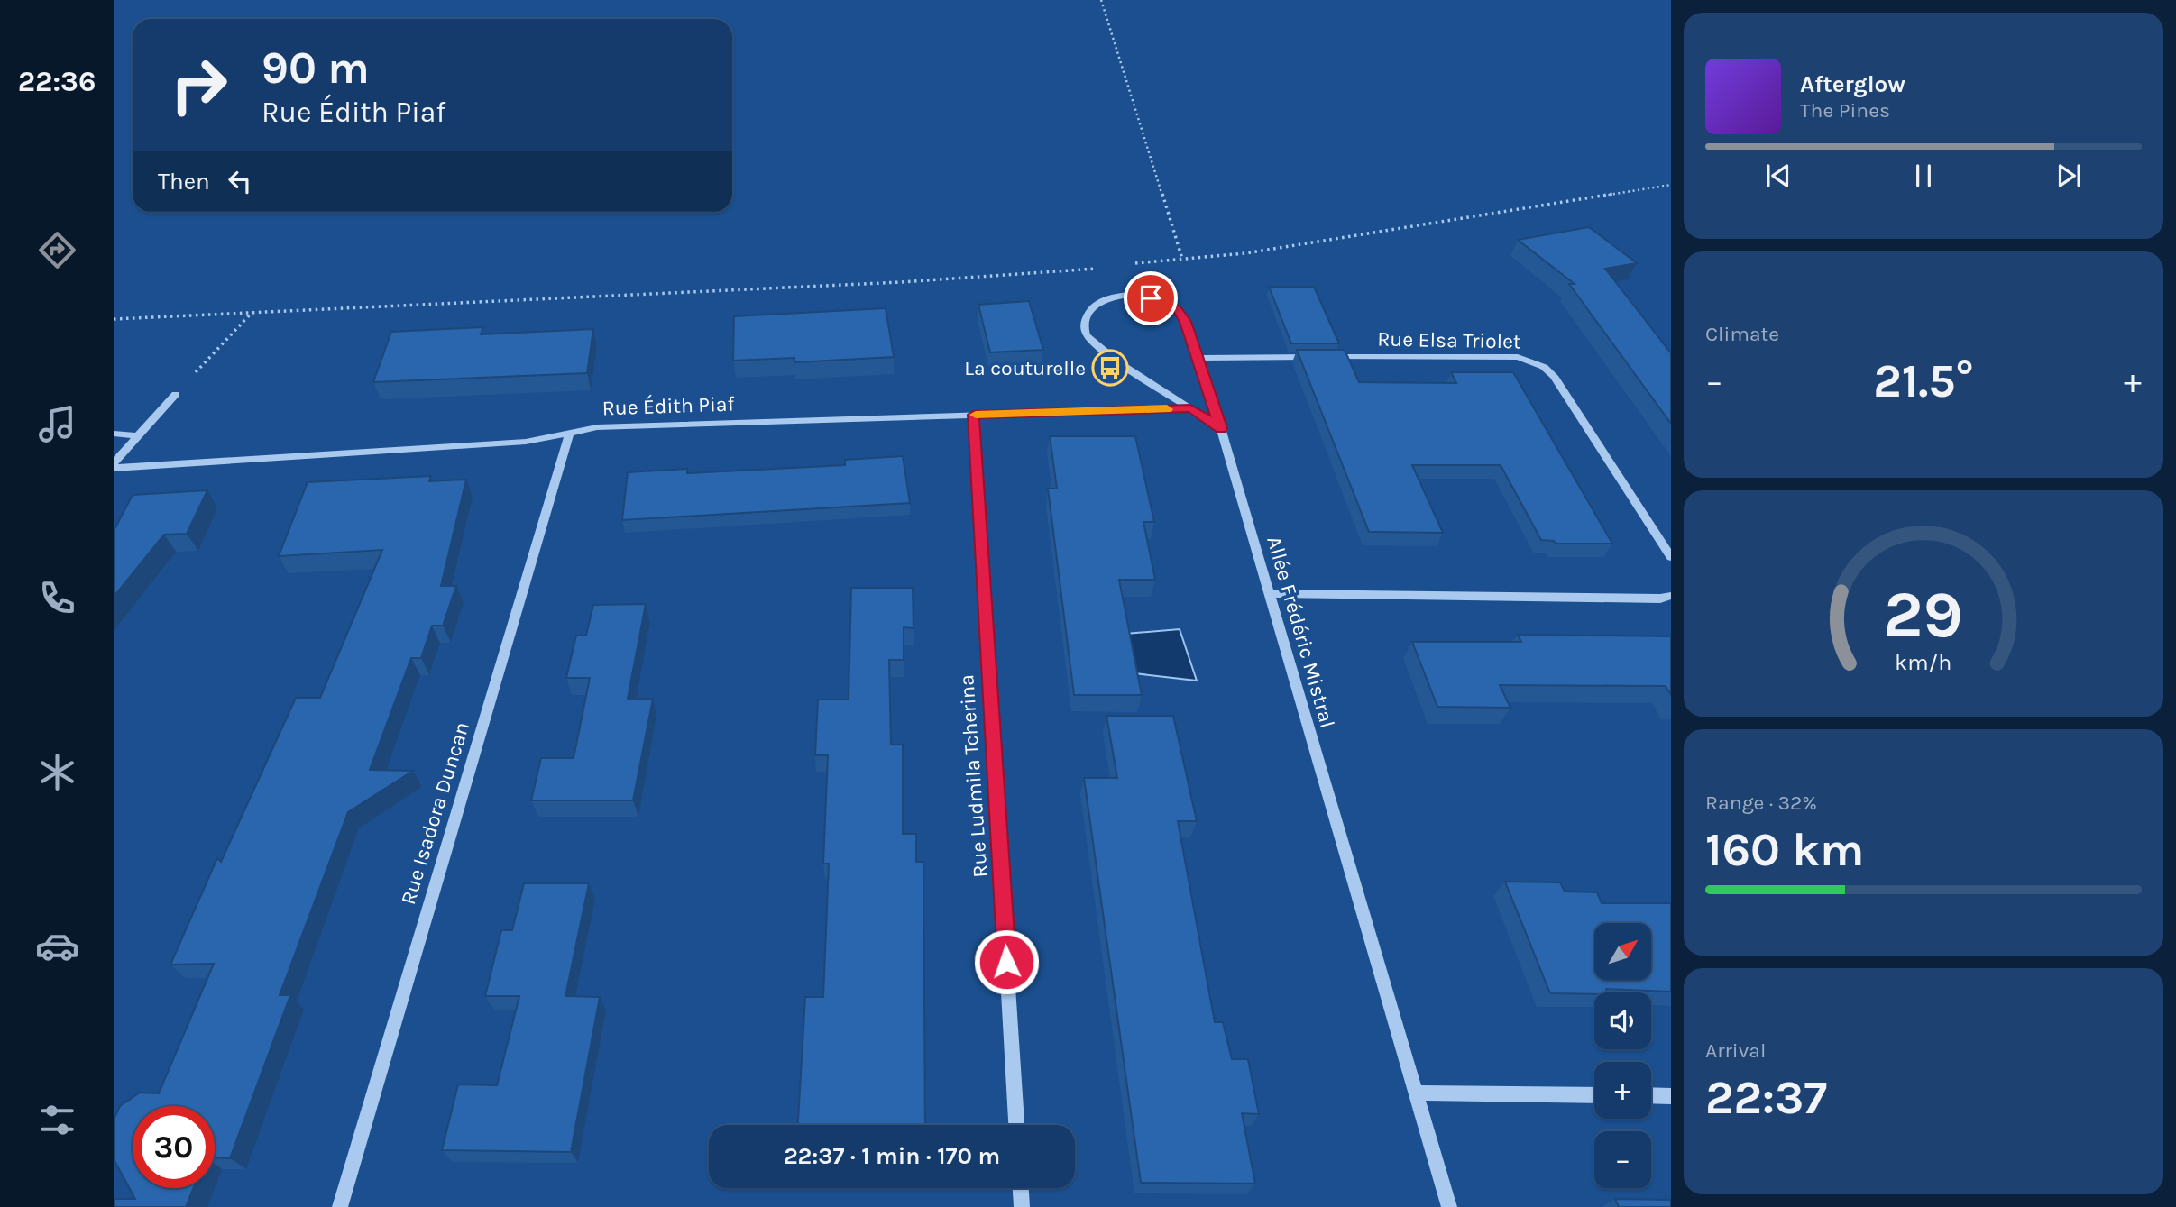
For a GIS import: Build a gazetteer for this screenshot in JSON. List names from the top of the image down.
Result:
{
  "streets": {
    "street": [
      "Rue Elsa Triolet",
      "Rue Édith Piaf",
      "Allée Frédéric Mistral",
      "Rue Ludmila Tcherina",
      "Rue Isadora Duncan"
    ]
  },
  "crossings": [
    ["Rue Elsa Triolet", "Allée Frédéric Mistral"],
    ["Rue Édith Piaf", "Allée Frédéric Mistral"],
    ["Rue Édith Piaf", "Rue Ludmila Tcherina"],
    ["Rue Édith Piaf", "Rue Isadora Duncan"]
  ],
  "places": {
    "bus stop": ["La couturelle"]
  },
  "north": "top right",
  "page": {
    "tabs": "22:36",
    "turn": ["90 m", "Rue Édith Piaf"],
    "song": ["Afterglow", "The Pines"],
    "then": "Then",
    "tile": [
      "Climate",
      ["Range · 32%", "160 km"],
      ["Arrival", "22:37"]
    ],
    "heat": ["−", "21.5°", "+"],
    "map_buttons": ["+", "−"],
    "limit": "30",
    "trip": "22:37 · 1 min · 170 m",
    "gauge": ["29", "km/h"]
  }
}
